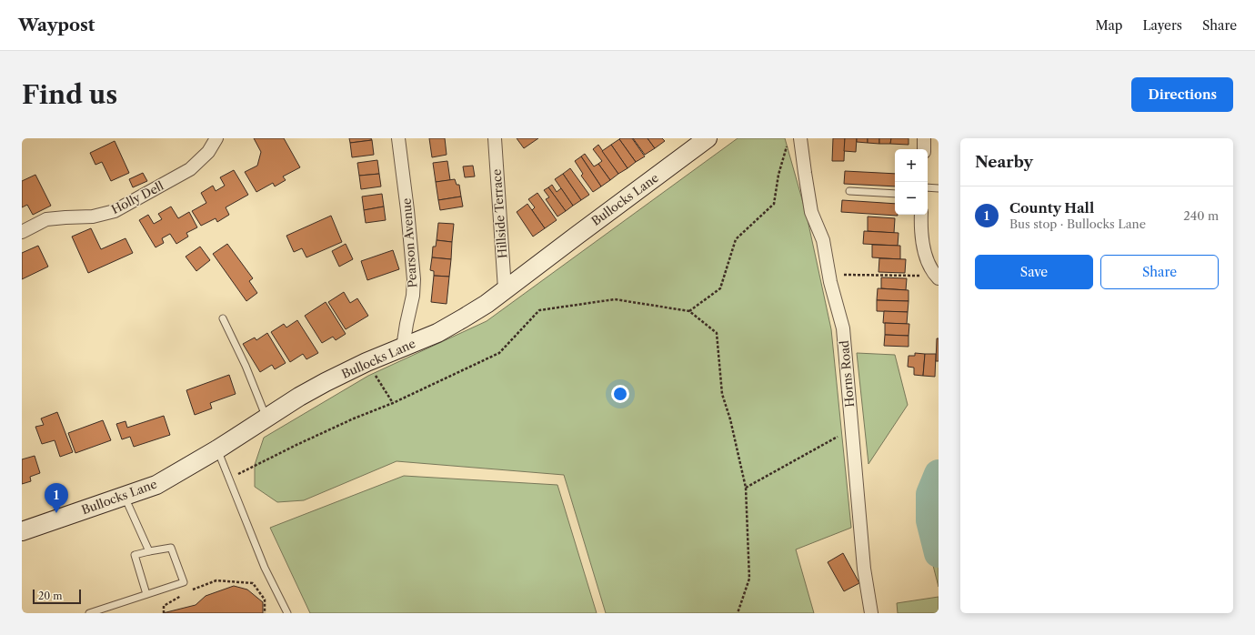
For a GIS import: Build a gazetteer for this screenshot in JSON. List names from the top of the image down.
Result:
{
  "streets": {
    "main road": ["Bullocks Lane"],
    "street": [
      "Holly Dell",
      "Hillside Terrace",
      "Pearson Avenue",
      "Horns Road"
    ]
  },
  "crossings": [
    ["Bullocks Lane", "Hillside Terrace"],
    ["Bullocks Lane", "Pearson Avenue"]
  ],
  "scale_bar": "20 m",
  "page": {
    "header": "Waypost",
    "nav": ["Map", "Layers", "Share"],
    "buttons": [
      "Directions",
      ["Save", "Share"]
    ],
    "title": "Find us",
    "heading": "Nearby",
    "map_buttons": ["+", "−"],
    "list": [
      {
        "mark": "1",
        "name": "County Hall",
        "note": "Bus stop · Bullocks Lane",
        "value": "240 m"
      }
    ],
    "pins": "1",
    "scale": "20 m"
  }
}
